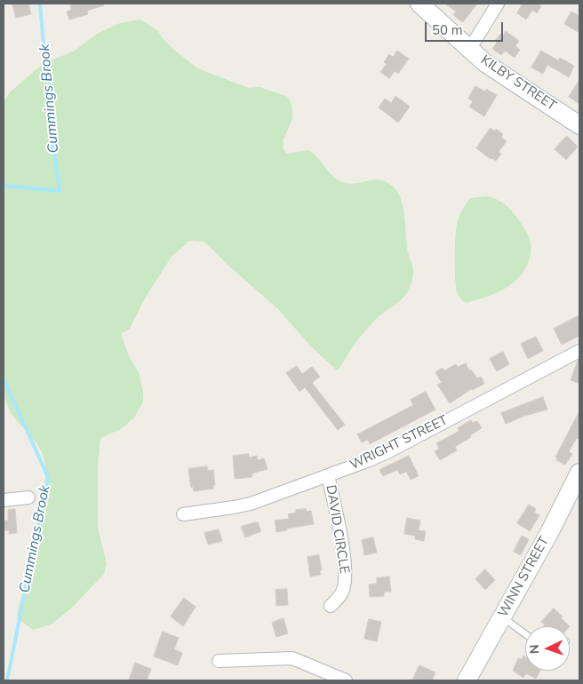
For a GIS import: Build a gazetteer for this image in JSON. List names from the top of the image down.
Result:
{
  "streets": {
    "main road": ["KILBY STREET", "WINN STREET"],
    "street": ["WRIGHT STREET", "DAVID CIRCLE"]
  },
  "crossings": [
    ["WRIGHT STREET", "DAVID CIRCLE"]
  ],
  "water": ["Cummings Brook"],
  "scale_bar": "50 m",
  "north": "left"
}
